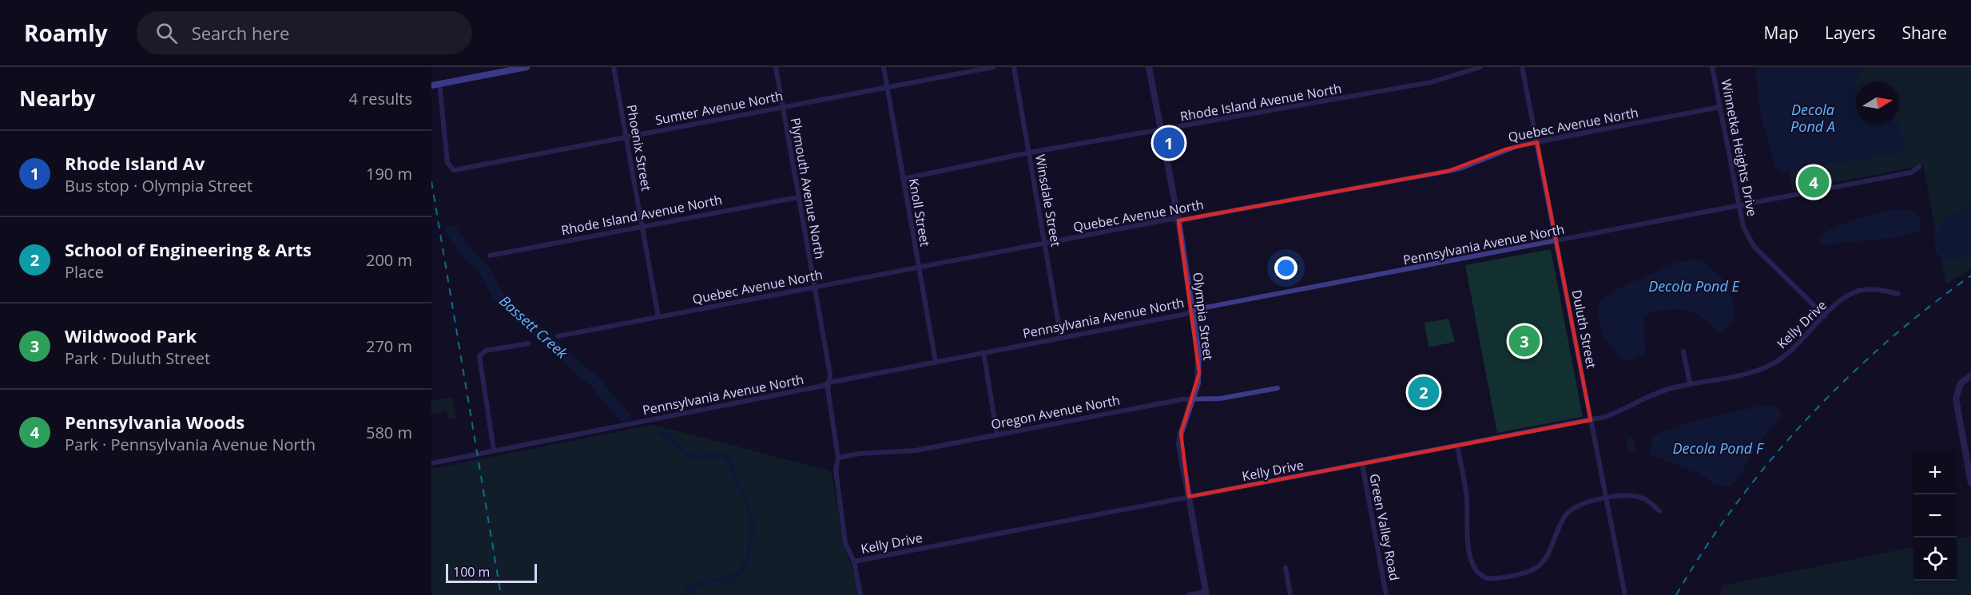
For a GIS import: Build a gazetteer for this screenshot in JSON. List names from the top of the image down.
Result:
{
  "streets": {
    "street": [
      "Rhode Island Avenue North",
      "Sumter Avenue North",
      "Quebec Avenue North",
      "Phoenix Street",
      "Winnetka Heights Drive",
      "Plymouth Avenue North",
      "Winsdale Street",
      "Knoll Street",
      "Pennsylvania Avenue North",
      "Olympia Street",
      "Kelly Drive",
      "Duluth Street",
      "Oregon Avenue North",
      "Green Valley Road"
    ]
  },
  "crossings": [
    ["Rhode Island Avenue North", "Phoenix Street"],
    ["Rhode Island Avenue North", "Plymouth Avenue North"],
    ["Rhode Island Avenue North", "Winsdale Street"],
    ["Rhode Island Avenue North", "Knoll Street"],
    ["Rhode Island Avenue North", "Olympia Street"],
    ["Sumter Avenue North", "Phoenix Street"],
    ["Sumter Avenue North", "Plymouth Avenue North"],
    ["Sumter Avenue North", "Knoll Street"],
    ["Quebec Avenue North", "Phoenix Street"],
    ["Quebec Avenue North", "Winnetka Heights Drive"],
    ["Quebec Avenue North", "Plymouth Avenue North"],
    ["Quebec Avenue North", "Winsdale Street"],
    ["Quebec Avenue North", "Knoll Street"],
    ["Quebec Avenue North", "Olympia Street"],
    ["Quebec Avenue North", "Duluth Street"],
    ["Winnetka Heights Drive", "Pennsylvania Avenue North"],
    ["Winnetka Heights Drive", "Kelly Drive"],
    ["Plymouth Avenue North", "Pennsylvania Avenue North"],
    ["Plymouth Avenue North", "Kelly Drive"],
    ["Plymouth Avenue North", "Oregon Avenue North"],
    ["Winsdale Street", "Pennsylvania Avenue North"],
    ["Knoll Street", "Pennsylvania Avenue North"],
    ["Pennsylvania Avenue North", "Olympia Street"],
    ["Pennsylvania Avenue North", "Duluth Street"],
    ["Olympia Street", "Kelly Drive"],
    ["Olympia Street", "Oregon Avenue North"],
    ["Kelly Drive", "Duluth Street"],
    ["Kelly Drive", "Green Valley Road"]
  ],
  "water": [
    "Decola Pond A",
    "Decola Pond E",
    "Bassett Creek",
    "Decola Pond F"
  ],
  "scale_bar": "100 m",
  "north": "right",
  "page": {
    "header": "Roamly",
    "search": "Search here",
    "nav": ["Map", "Layers", "Share"],
    "heading": ["Nearby", "4 results"],
    "pins": [
      "1",
      "4",
      "3",
      "2"
    ],
    "list": [
      {
        "mark": "1",
        "name": "Rhode Island Av",
        "note": "Bus stop · Olympia Street",
        "value": "190 m"
      },
      {
        "mark": "2",
        "name": "School of Engineering & Arts",
        "note": "Place",
        "value": "200 m"
      },
      {
        "mark": "3",
        "name": "Wildwood Park",
        "note": "Park · Duluth Street",
        "value": "270 m"
      },
      {
        "mark": "4",
        "name": "Pennsylvania Woods",
        "note": "Park · Pennsylvania Avenue North",
        "value": "580 m"
      }
    ],
    "map_buttons": ["+", "−"],
    "scale": "100 m"
  }
}
